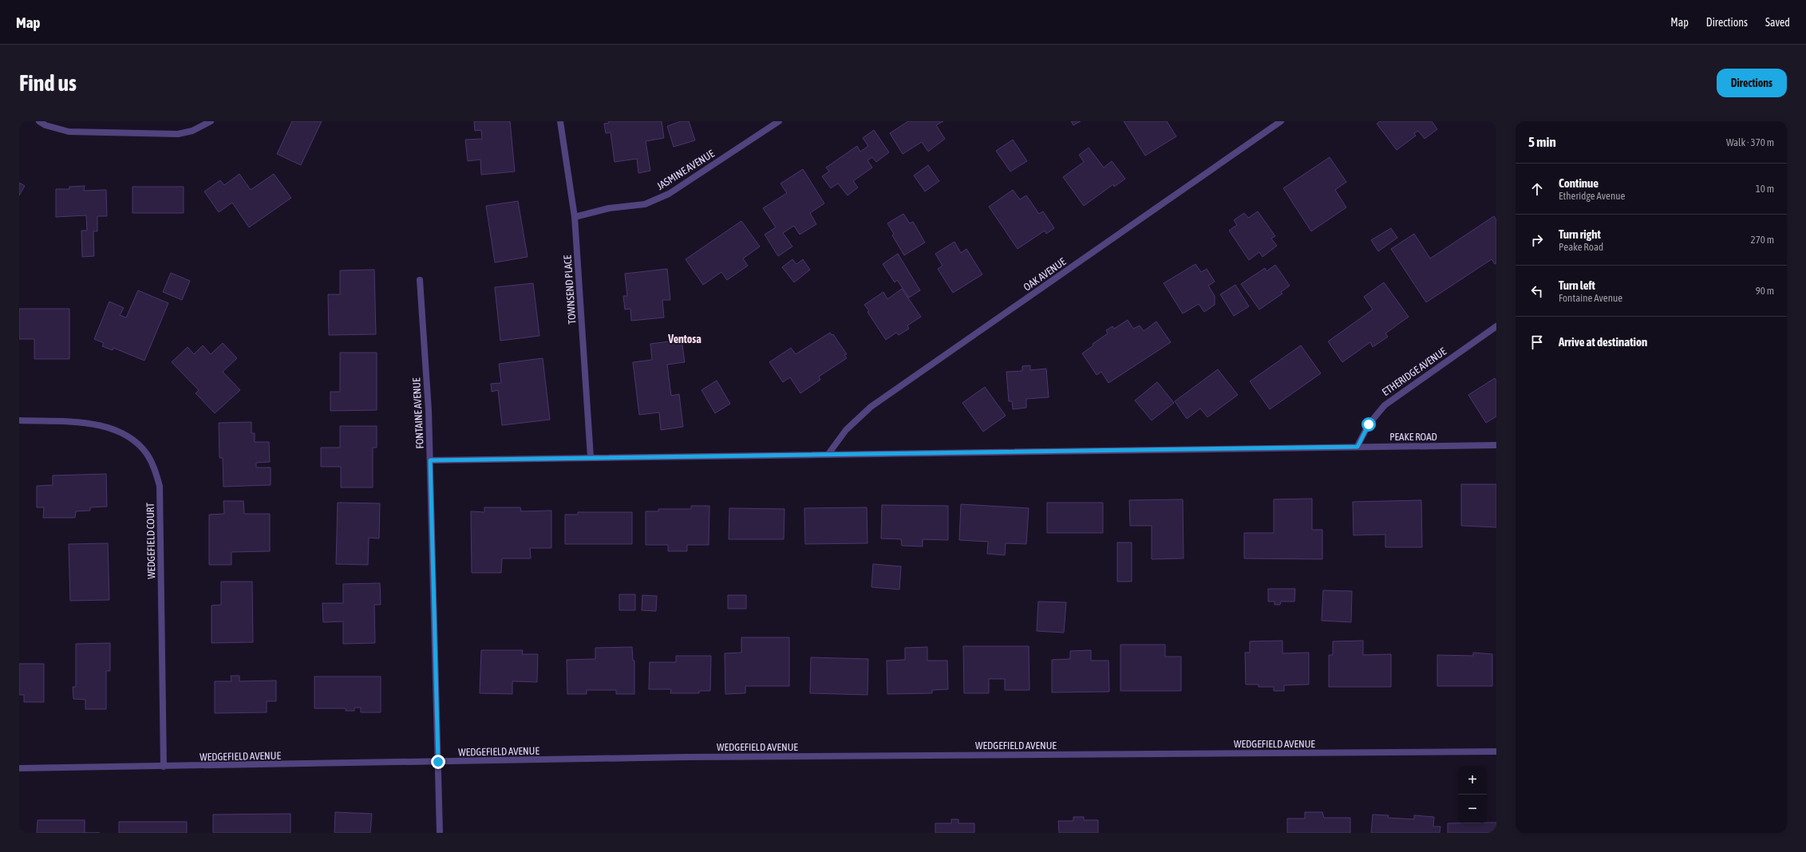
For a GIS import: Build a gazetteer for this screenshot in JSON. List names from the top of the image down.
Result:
{
  "streets": {
    "street": [
      "JASMINE AVENUE",
      "OAK AVENUE",
      "TOWNSEND PLACE",
      "ETHERIDGE AVENUE",
      "FONTAINE AVENUE",
      "PEAKE ROAD",
      "WEDGEFIELD COURT",
      "WEDGEFIELD AVENUE"
    ]
  },
  "crossings": [
    ["JASMINE AVENUE", "TOWNSEND PLACE"],
    ["OAK AVENUE", "PEAKE ROAD"],
    ["TOWNSEND PLACE", "PEAKE ROAD"],
    ["ETHERIDGE AVENUE", "PEAKE ROAD"],
    ["FONTAINE AVENUE", "PEAKE ROAD"],
    ["FONTAINE AVENUE", "WEDGEFIELD AVENUE"],
    ["WEDGEFIELD COURT", "WEDGEFIELD AVENUE"]
  ],
  "districts": ["Ventosa"],
  "page": {
    "header": "Map",
    "nav": ["Map", "Directions", "Saved"],
    "buttons": "Directions",
    "title": "Find us",
    "heading": ["5 min", "Walk · 370 m"],
    "list": [
      ["Continue", "Etheridge Avenue", "10 m"],
      ["Turn right", "Peake Road", "270 m"],
      ["Turn left", "Fontaine Avenue", "90 m"],
      "Arrive at destination"
    ],
    "map_buttons": ["+", "−"]
  }
}
